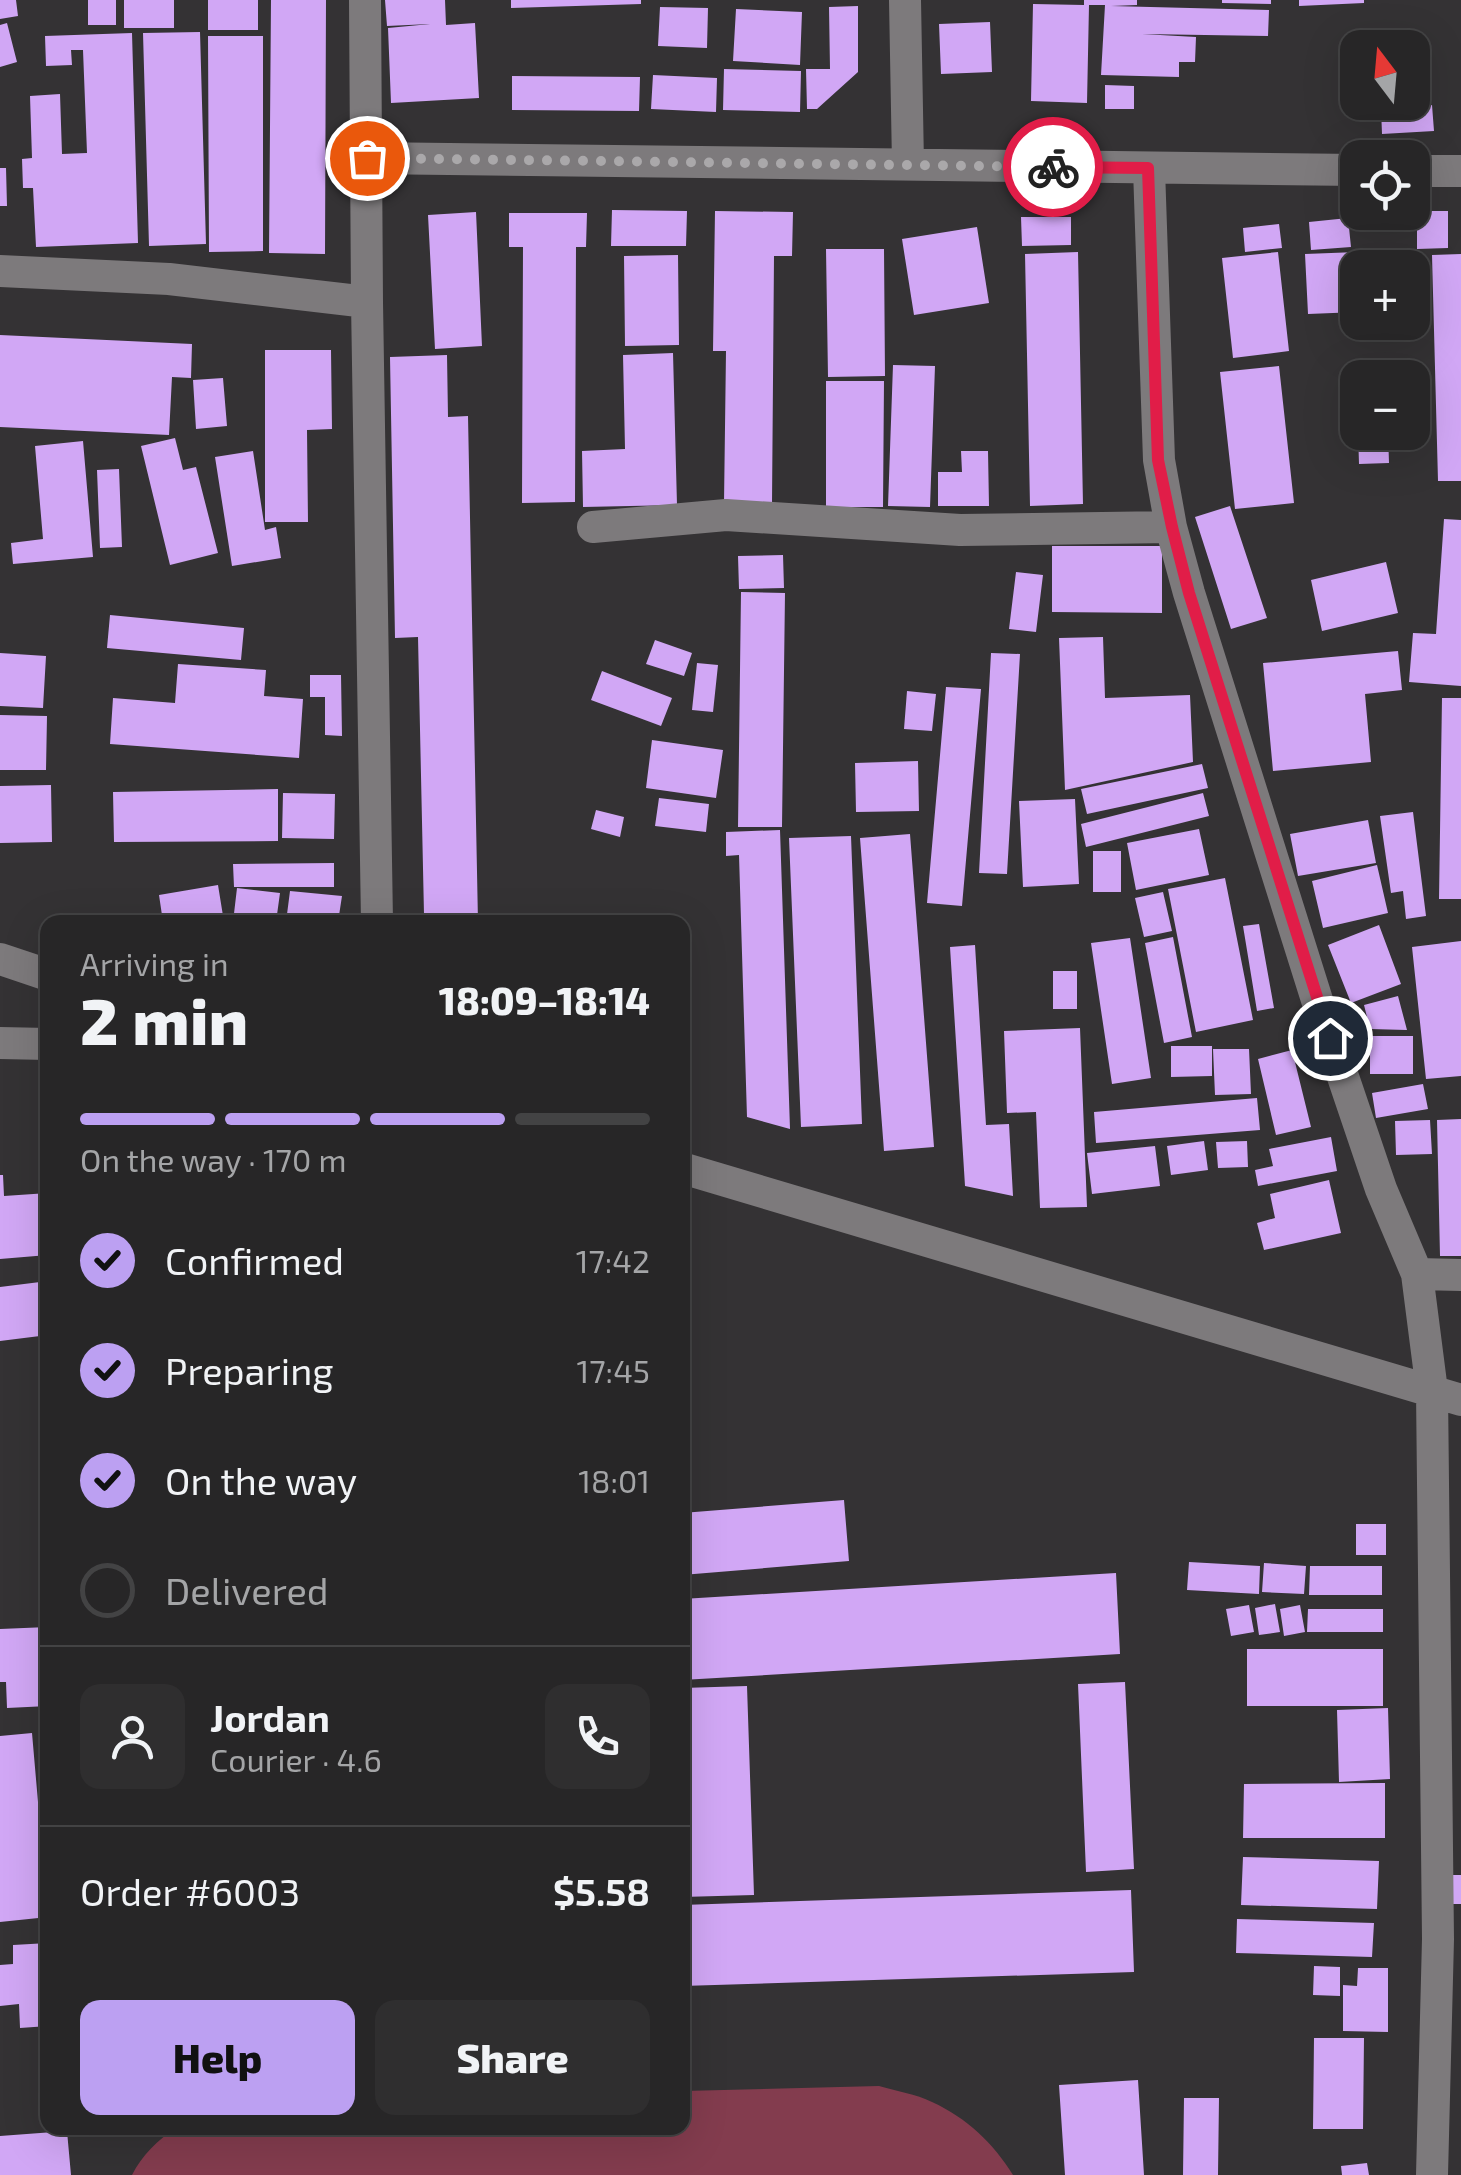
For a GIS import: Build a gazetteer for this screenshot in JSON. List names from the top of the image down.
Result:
{
  "north": "top",
  "page": {
    "map_buttons": ["+", "−"],
    "heading": ["2 min", "Arriving in", "18:09–18:14"],
    "panel": [
      "Jordan",
      "Courier · 4.6",
      "Order #6003",
      "$5.58"
    ],
    "bar": "On the way · 170 m",
    "list": [
      ["Confirmed", "17:42"],
      ["Preparing", "17:45"],
      ["On the way", "18:01"],
      "Delivered"
    ],
    "buttons": ["Help", "Share"]
  }
}
